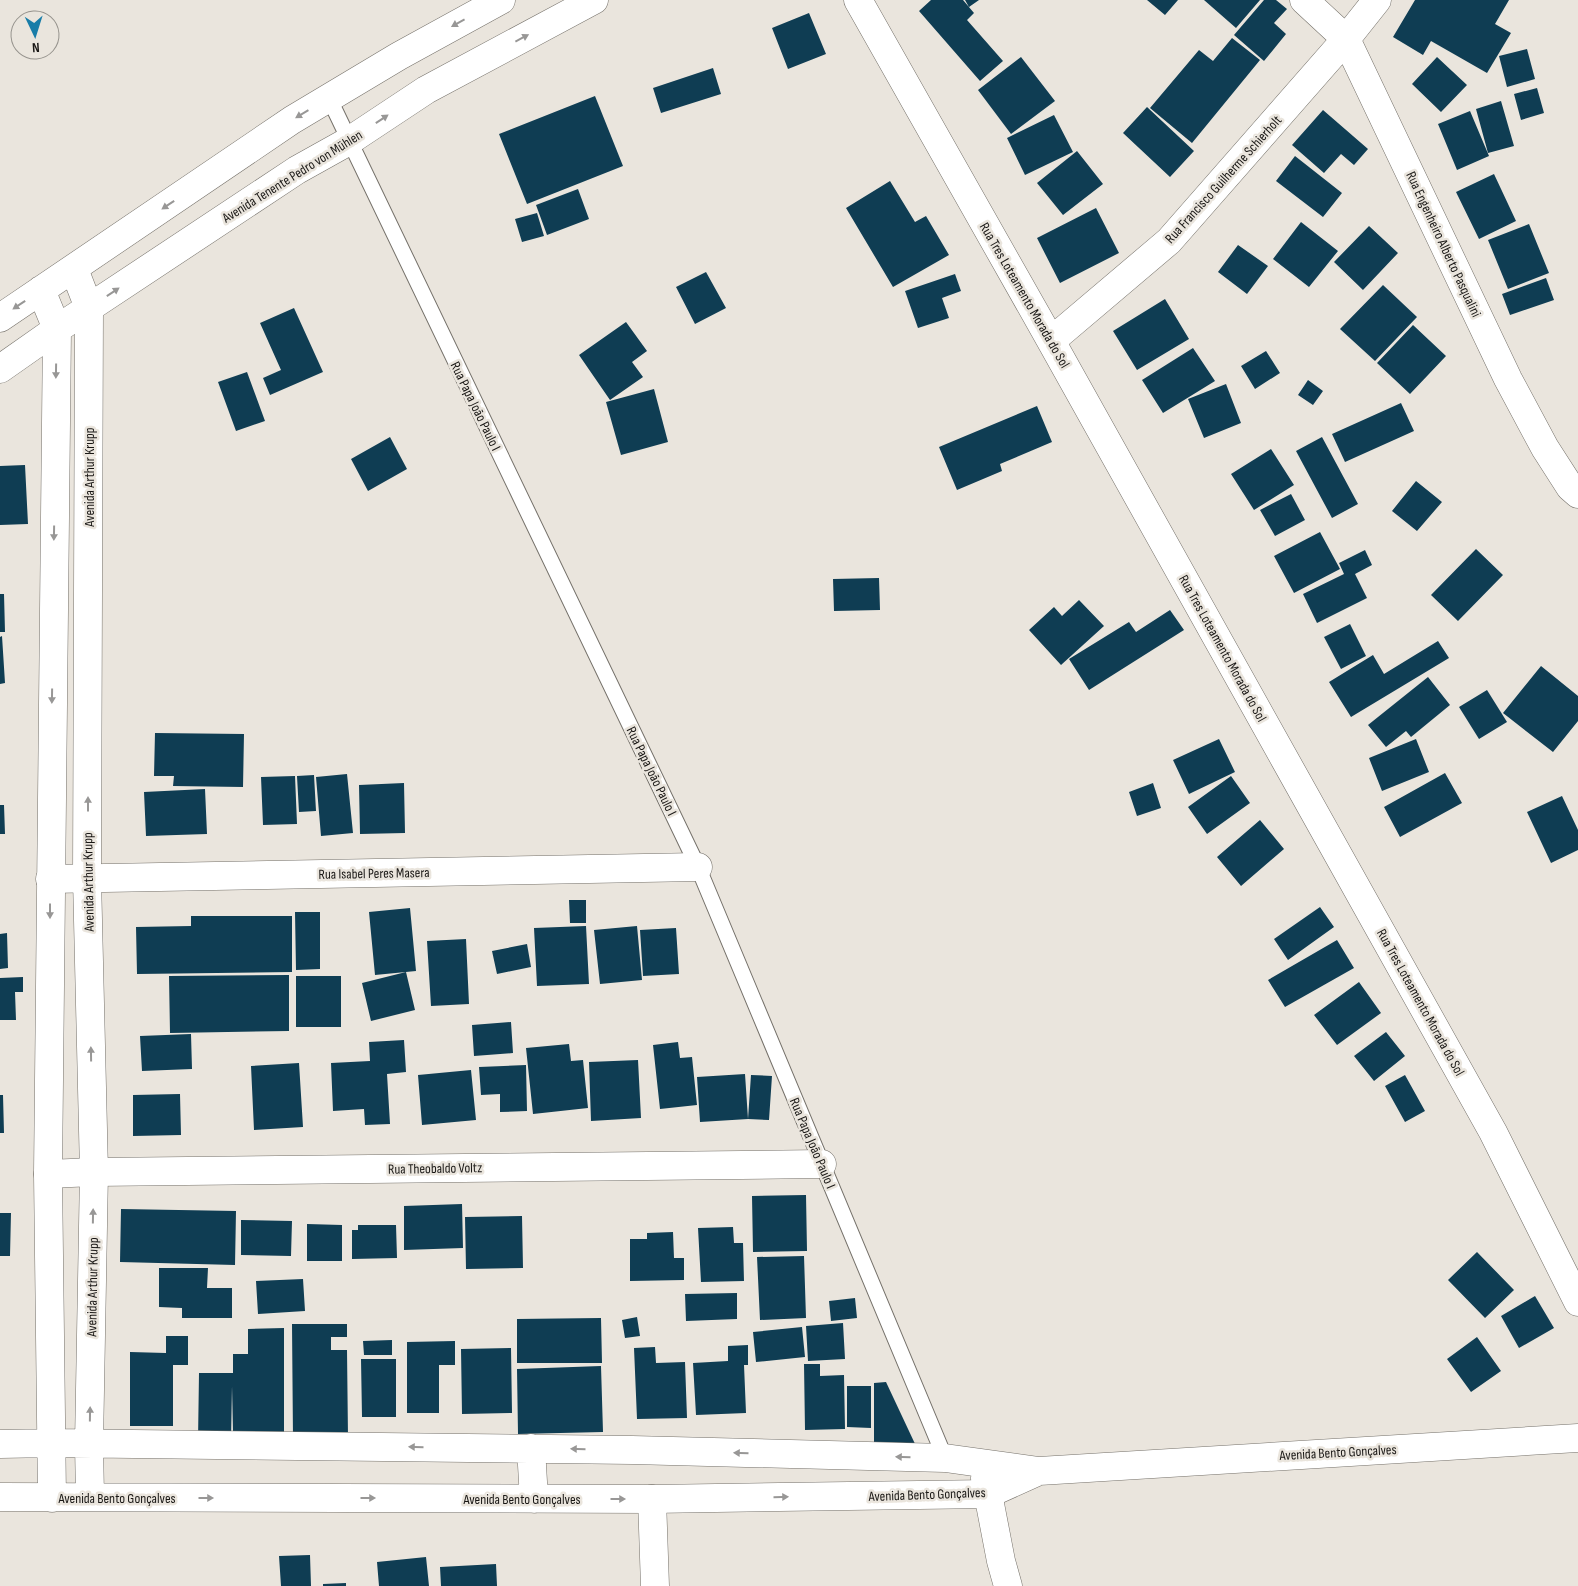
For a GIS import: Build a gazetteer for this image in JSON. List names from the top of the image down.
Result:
{
  "streets": {
    "main road": [
      "Avenida Tenente Pedro von Mühlen",
      "Rua Francisco Guilherme Schierholt",
      "Rua Engenheiro Alberto Pasqualini",
      "Rua Tres Loteamento Morada do Sol",
      "Avenida Arthur Krupp",
      "Rua Isabel Peres Masera",
      "Rua Theobaldo Voltz",
      "Avenida Bento Gonçalves"
    ],
    "lane": ["Rua Papa João Paulo I"]
  },
  "crossings": [
    ["Avenida Tenente Pedro von Mühlen", "Rua Papa João Paulo I"],
    ["Avenida Tenente Pedro von Mühlen", "Avenida Arthur Krupp"],
    ["Rua Francisco Guilherme Schierholt", "Rua Engenheiro Alberto Pasqualini"],
    ["Rua Francisco Guilherme Schierholt", "Rua Tres Loteamento Morada do Sol"],
    ["Rua Papa João Paulo I", "Rua Isabel Peres Masera"],
    ["Rua Papa João Paulo I", "Rua Theobaldo Voltz"],
    ["Rua Papa João Paulo I", "Avenida Bento Gonçalves"],
    ["Avenida Arthur Krupp", "Rua Isabel Peres Masera"],
    ["Avenida Arthur Krupp", "Rua Theobaldo Voltz"],
    ["Avenida Arthur Krupp", "Avenida Bento Gonçalves"]
  ],
  "north": "bottom"
}
